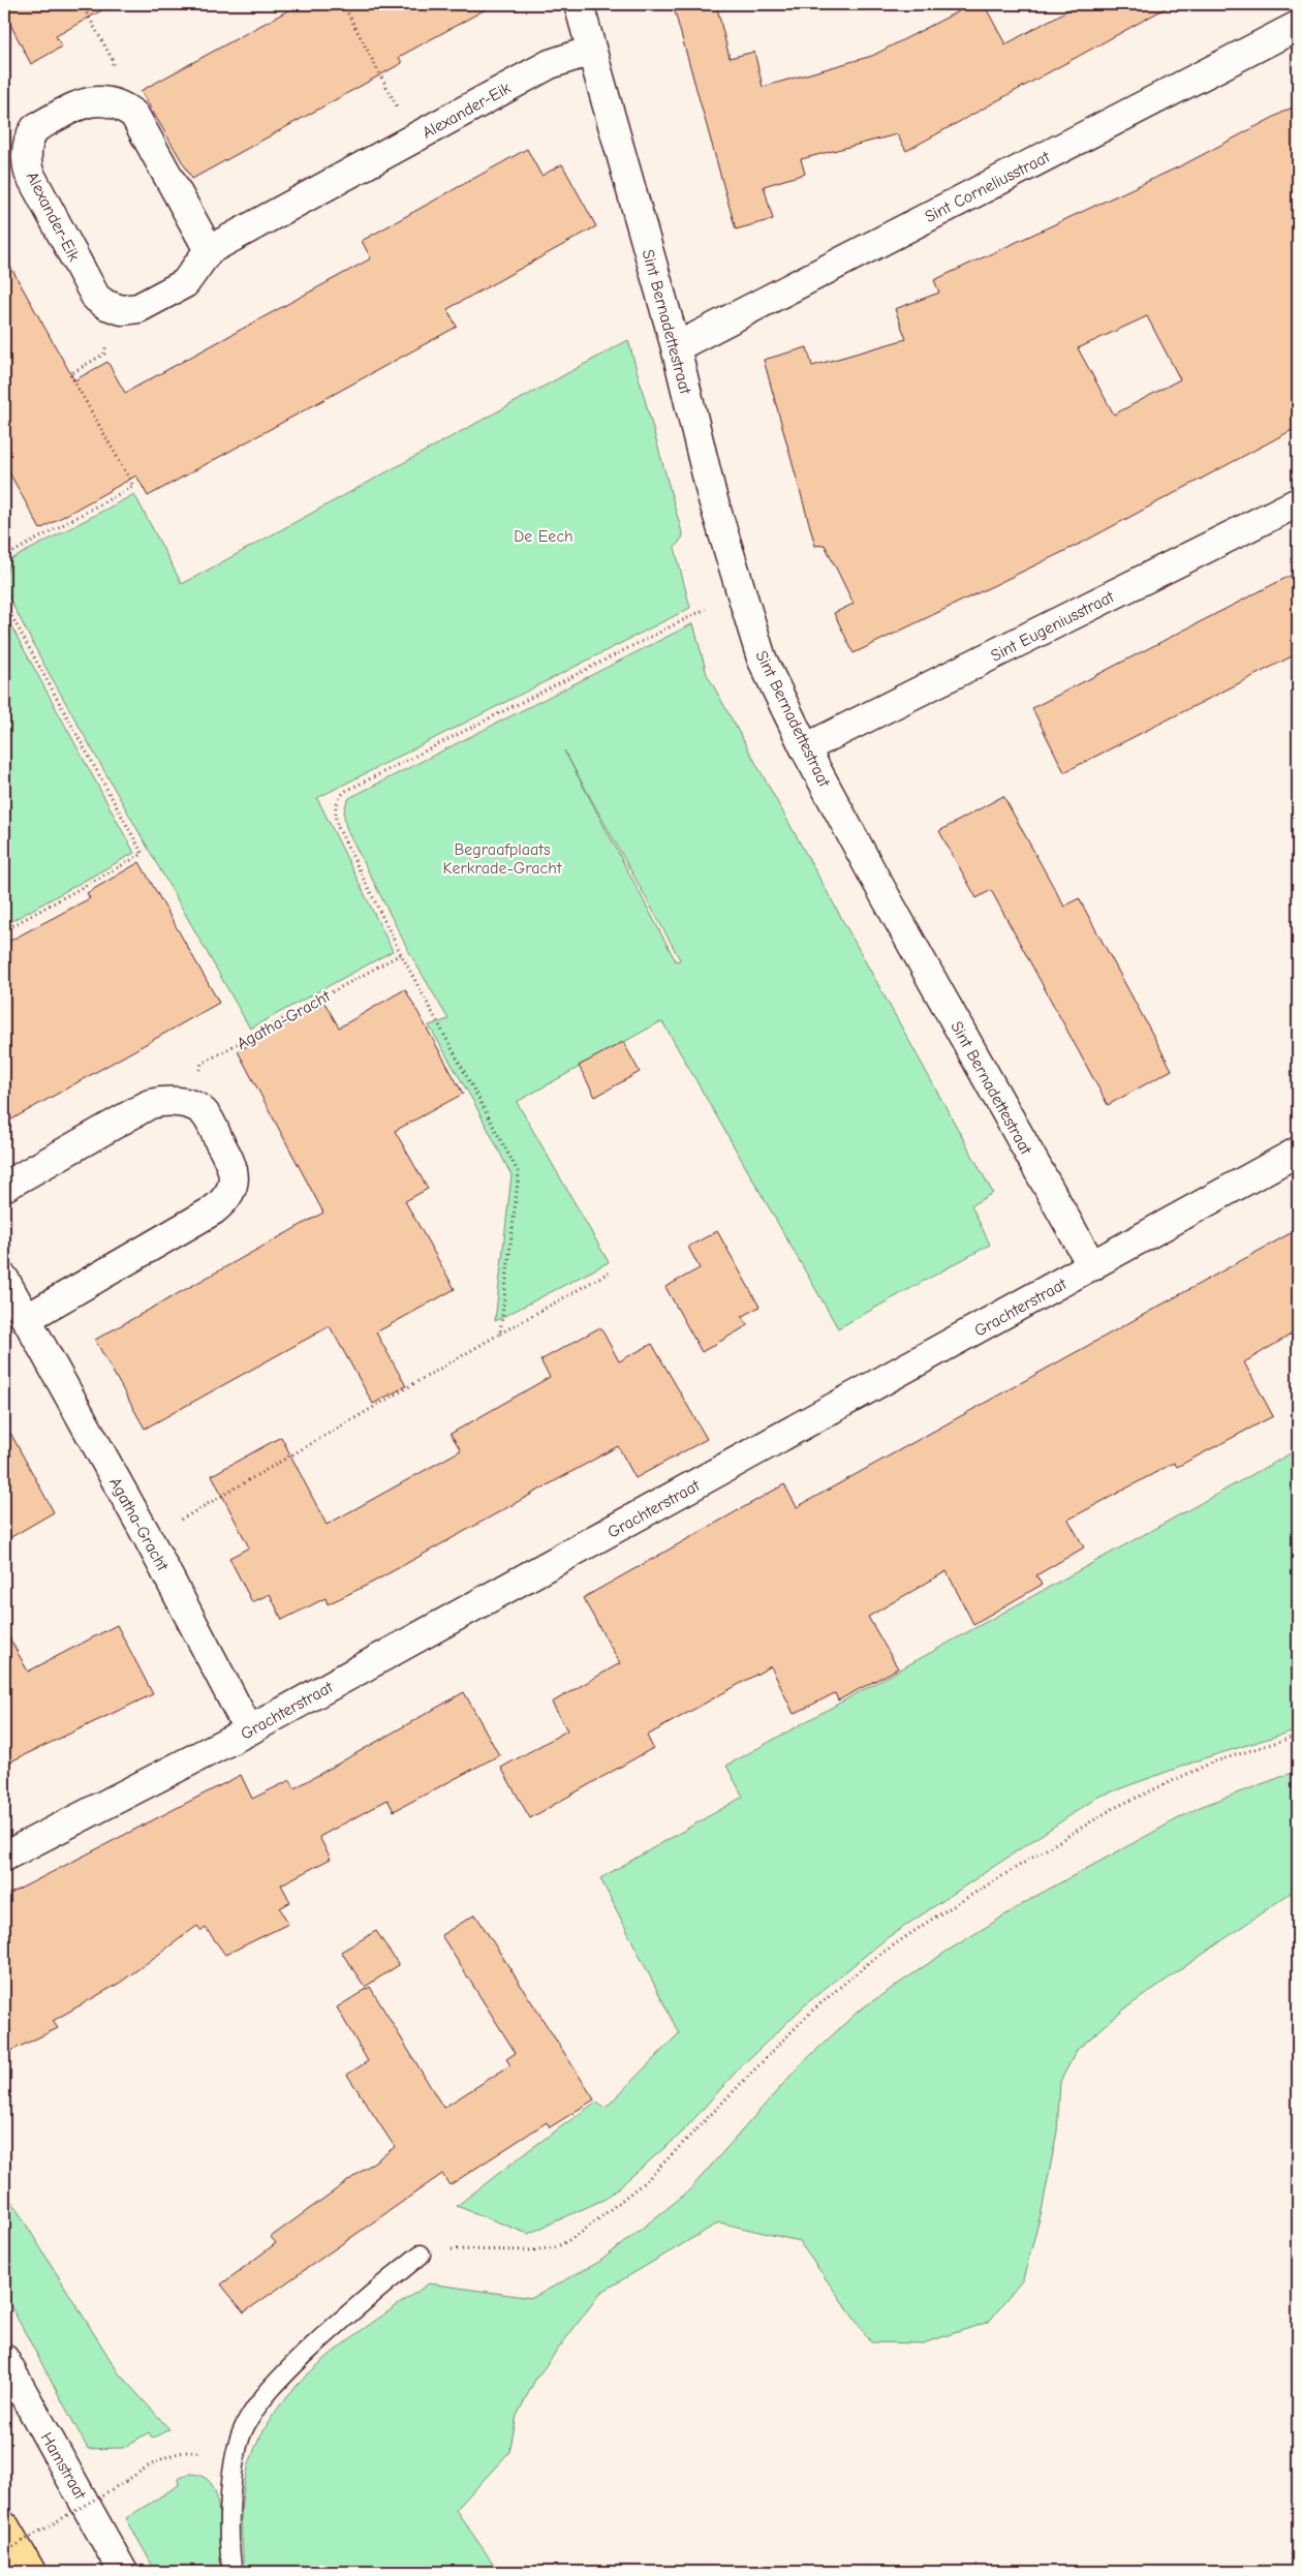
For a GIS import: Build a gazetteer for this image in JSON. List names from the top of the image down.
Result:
{
  "streets": {
    "street": [
      "Alexander-Eik",
      "Sint Corneliusstraat",
      "Sint Bernadettestraat",
      "Sint Eugeniusstraat",
      "Agatha-Gracht",
      "Grachterstraat",
      "Hamstraat"
    ]
  },
  "crossings": [
    ["Alexander-Eik", "Sint Bernadettestraat"],
    ["Sint Corneliusstraat", "Sint Bernadettestraat"],
    ["Sint Bernadettestraat", "Sint Eugeniusstraat"],
    ["Sint Bernadettestraat", "Grachterstraat"],
    ["Agatha-Gracht", "Grachterstraat"]
  ],
  "parks": ["De Eech", "Begraafplaats Kerkrade-Gracht"]
}
